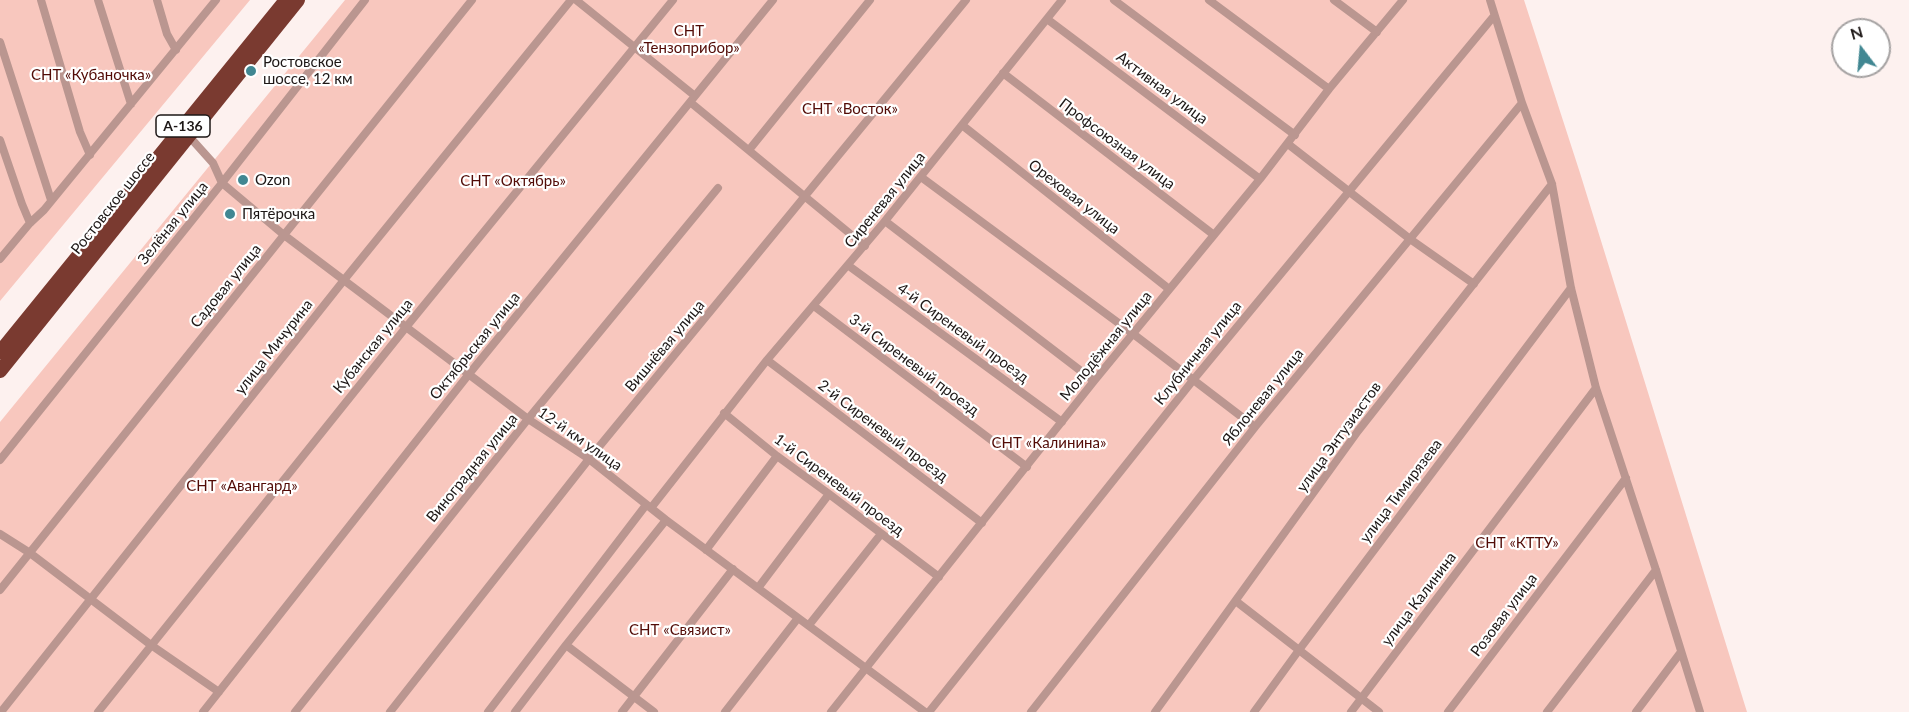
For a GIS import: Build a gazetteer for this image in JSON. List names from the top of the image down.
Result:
{
  "streets": {
    "highway": ["А-136", "Ростовское шоссе"],
    "street": [
      "Активная улица",
      "Профсоюзная улица",
      "Ореховая улица",
      "Сиреневая улица",
      "Зелёная улица",
      "Садовая улица",
      "4-й Сиреневый проезд",
      "Кубанская улица",
      "Октябрьская улица",
      "Вишнёвая улица",
      "Молодёжная улица",
      "улица Мичурина",
      "Клубничная улица",
      "3-й Сиреневый проезд",
      "Яблоневая улица",
      "2-й Сиреневый проезд",
      "улица Энтузиастов",
      "12-й км улица",
      "Виноградная улица",
      "1-й Сиреневый проезд",
      "улица Тимирязева",
      "улица Калинина",
      "Розовая улица"
    ]
  },
  "crossings": [
    ["Активная улица", "Сиреневая улица"],
    ["Активная улица", "Молодёжная улица"],
    ["Профсоюзная улица", "Сиреневая улица"],
    ["Профсоюзная улица", "Молодёжная улица"],
    ["Ореховая улица", "Сиреневая улица"],
    ["Ореховая улица", "Молодёжная улица"],
    ["Сиреневая улица", "4-й Сиреневый проезд"],
    ["Сиреневая улица", "3-й Сиреневый проезд"],
    ["Сиреневая улица", "2-й Сиреневый проезд"],
    ["Сиреневая улица", "12-й км улица"],
    ["Сиреневая улица", "1-й Сиреневый проезд"],
    ["Зелёная улица", "12-й км улица"],
    ["Садовая улица", "12-й км улица"],
    ["4-й Сиреневый проезд", "Молодёжная улица"],
    ["Кубанская улица", "12-й км улица"],
    ["Октябрьская улица", "12-й км улица"],
    ["Вишнёвая улица", "12-й км улица"],
    ["Молодёжная улица", "3-й Сиреневый проезд"],
    ["Молодёжная улица", "2-й Сиреневый проезд"],
    ["Молодёжная улица", "12-й км улица"],
    ["Молодёжная улица", "1-й Сиреневый проезд"],
    ["улица Мичурина", "12-й км улица"],
    ["Клубничная улица", "12-й км улица"],
    ["12-й км улица", "Виноградная улица"]
  ],
  "parks": [
    "СНТ «Тензоприбор»",
    "СНТ «Кубаночка»",
    "СНТ «Восток»",
    "СНТ «Октябрь»",
    "СНТ «Калинина»",
    "СНТ «Авангард»",
    "СНТ «КТТУ»",
    "СНТ «Связист»"
  ],
  "places": ["Ростовское шоссе, 12 км", "Ozon", "Пятёрочка"],
  "north": "top"
}
